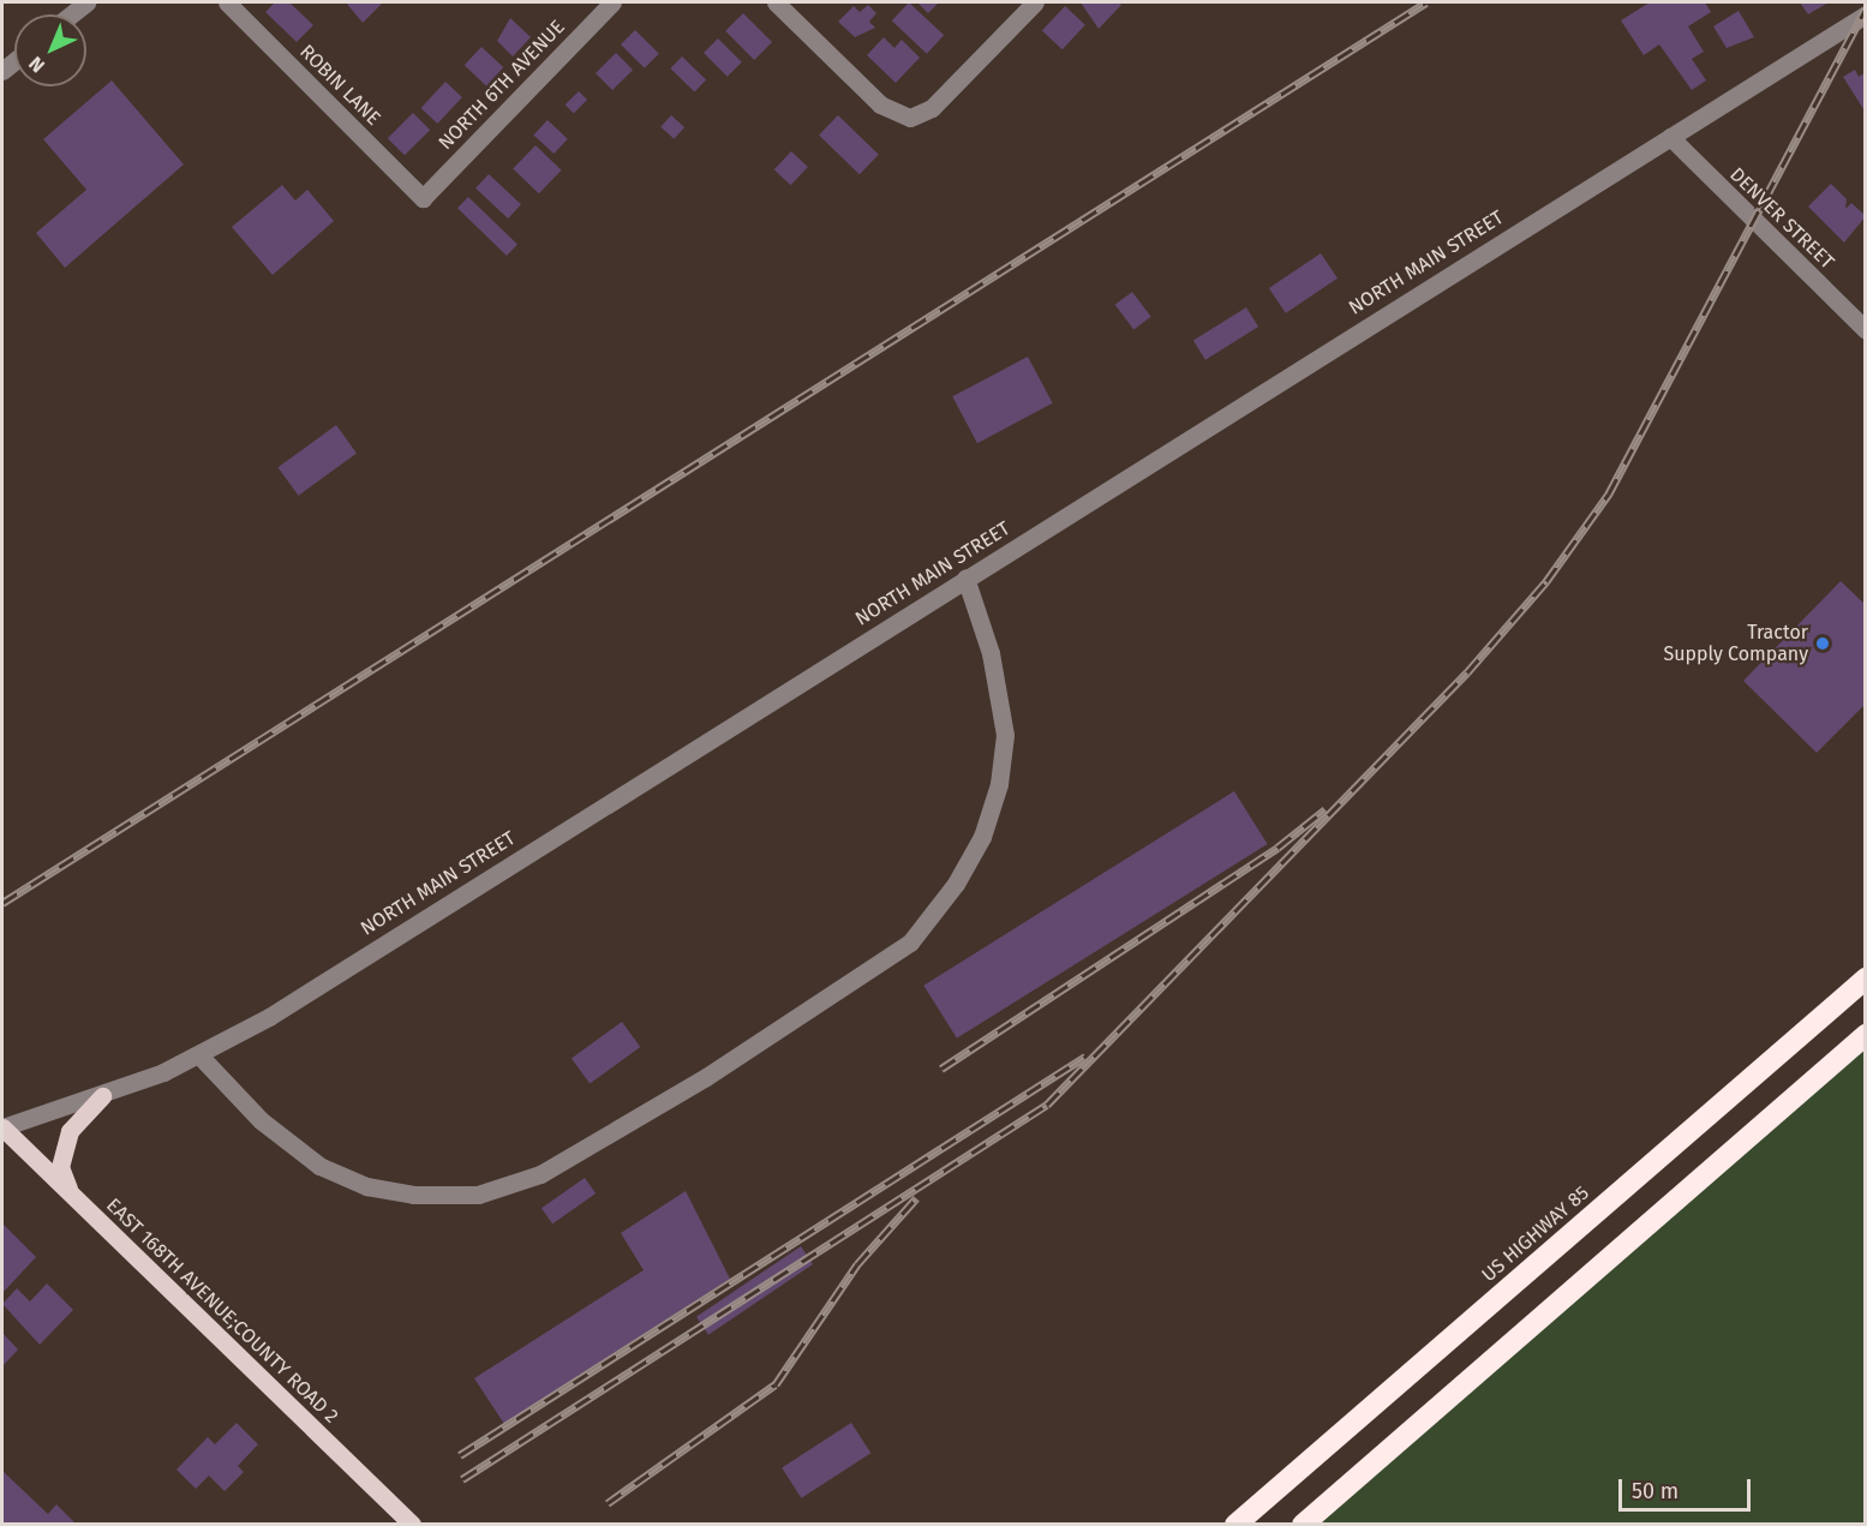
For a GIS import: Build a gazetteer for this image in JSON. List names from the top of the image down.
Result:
{
  "streets": {
    "highway": ["US HIGHWAY 85"],
    "main road": ["EAST 168TH AVENUE;COUNTY ROAD 2"],
    "street": [
      "ROBIN LANE",
      "NORTH 6TH AVENUE",
      "DENVER STREET",
      "NORTH MAIN STREET"
    ]
  },
  "crossings": [
    ["ROBIN LANE", "NORTH 6TH AVENUE"],
    ["DENVER STREET", "NORTH MAIN STREET"],
    ["NORTH MAIN STREET", "EAST 168TH AVENUE;COUNTY ROAD 2"]
  ],
  "places": ["Tractor Supply Company"],
  "scale_bar": "50 m",
  "north": "bottom left"
}
